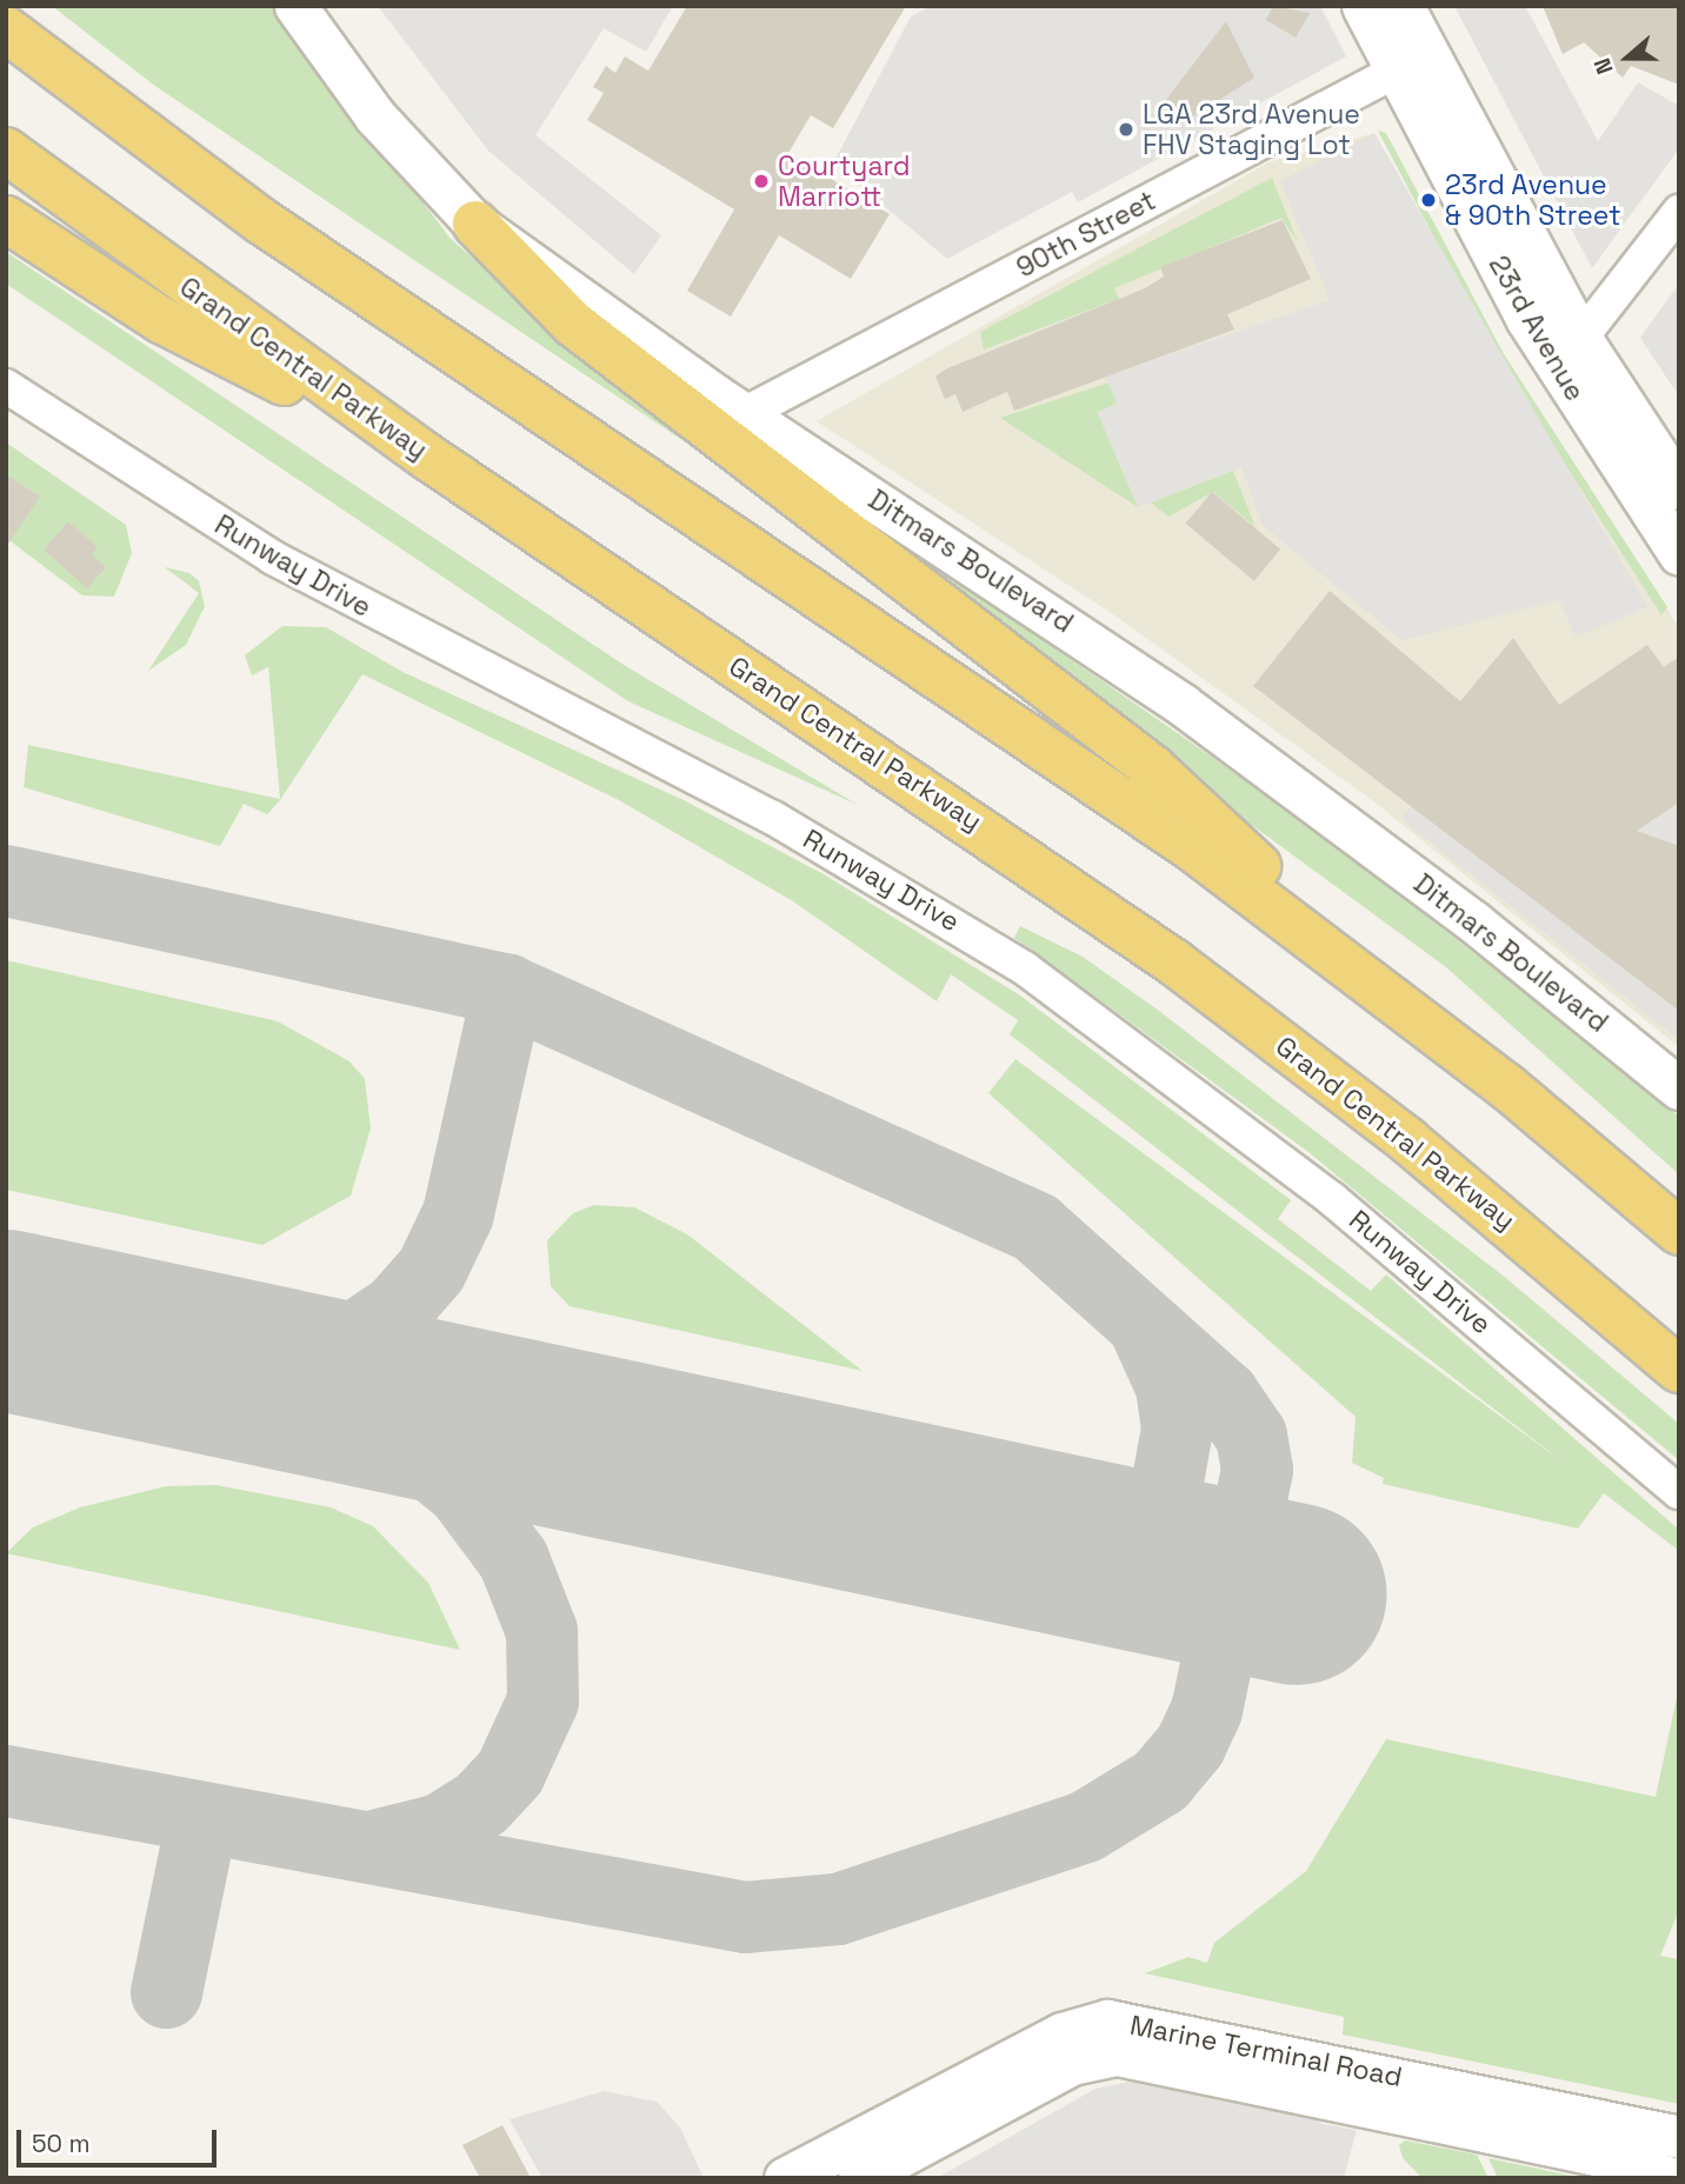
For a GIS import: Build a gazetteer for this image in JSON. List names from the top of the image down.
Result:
{
  "streets": {
    "highway": ["Grand Central Parkway"],
    "street": [
      "90th Street",
      "23rd Avenue",
      "Ditmars Boulevard",
      "Runway Drive",
      "Marine Terminal Road"
    ]
  },
  "crossings": [
    ["90th Street", "23rd Avenue"],
    ["90th Street", "Ditmars Boulevard"]
  ],
  "places": ["LGA 23rd Avenue FHV Staging Lot", "Courtyard Marriott", "23rd Avenue & 90th Street"],
  "scale_bar": "50 m",
  "north": "left"
}
